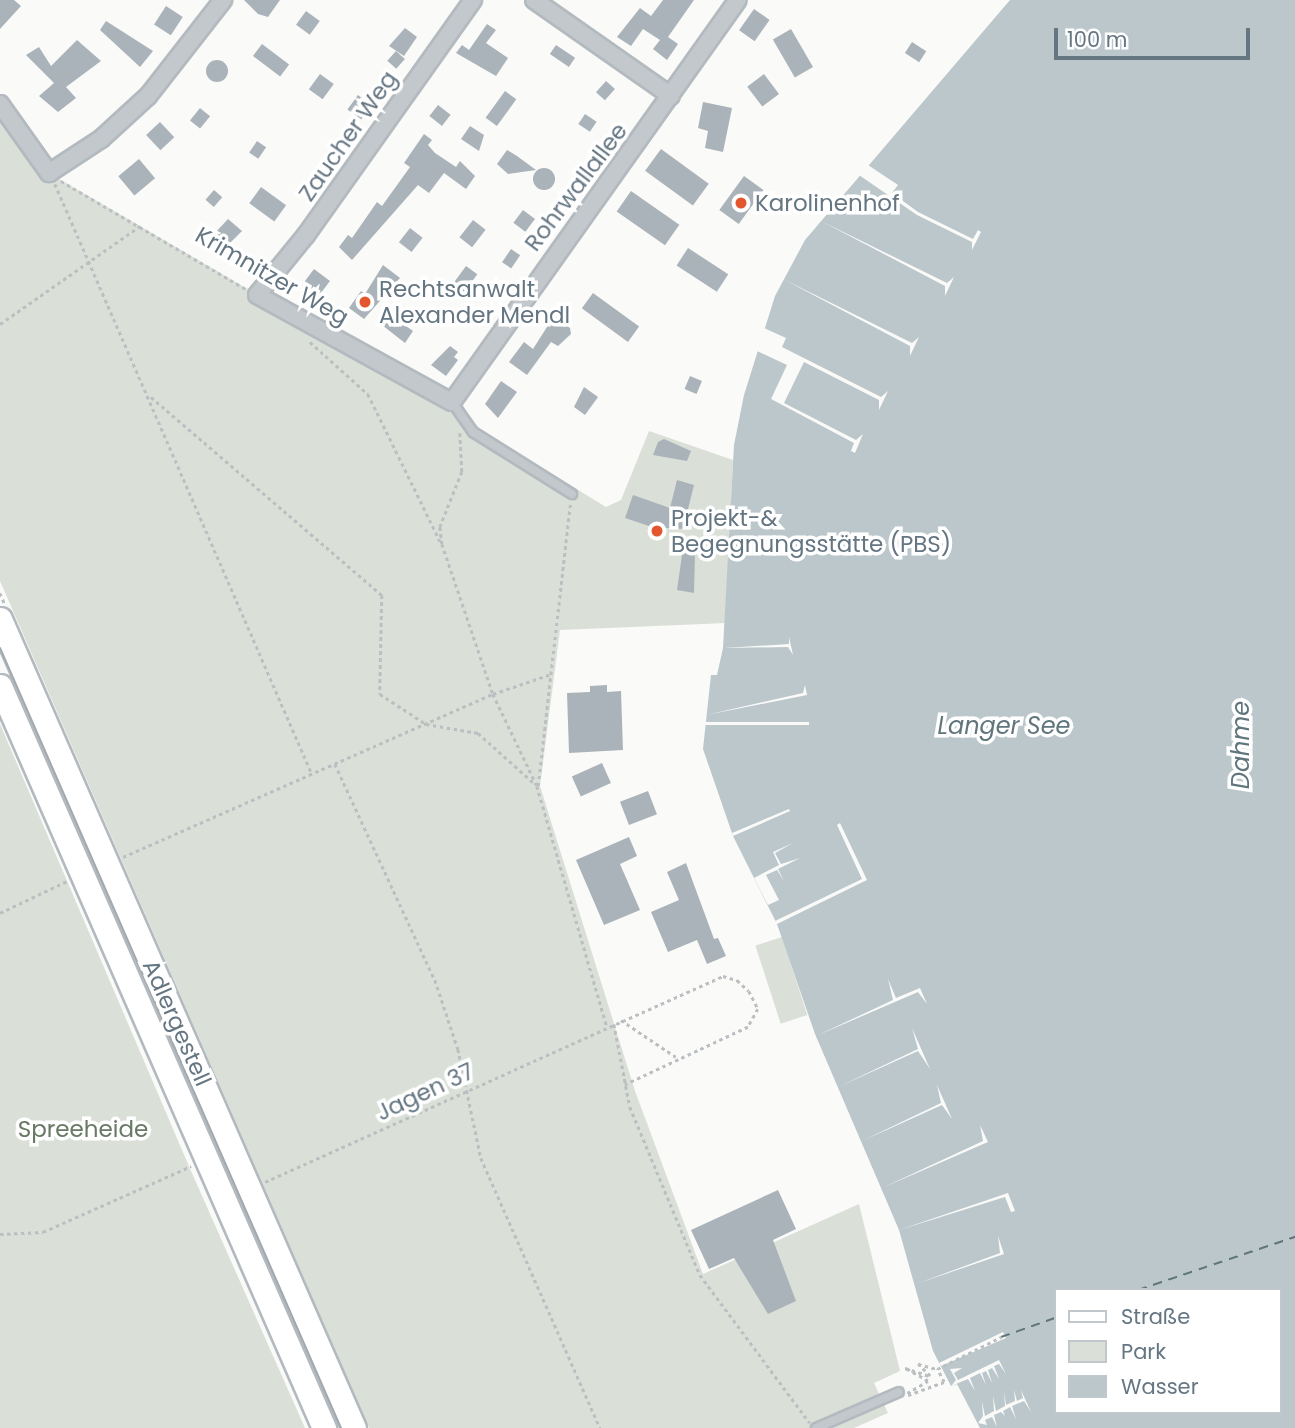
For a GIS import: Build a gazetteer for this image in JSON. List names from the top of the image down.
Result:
{
  "streets": {
    "main road": ["Adlergestell"],
    "street": ["Zaucher Weg", "Rohrwallallee", "Krimnitzer Weg"],
    "path": ["Jagen 37"]
  },
  "crossings": [
    ["Zaucher Weg", "Krimnitzer Weg"],
    ["Rohrwallallee", "Krimnitzer Weg"],
    ["Adlergestell", "Jagen 37"]
  ],
  "water": ["Langer See", "Dahme"],
  "parks": ["Spreeheide"],
  "places": ["Karolinenhof", "Rechtsanwalt Alexander Mendl", "Projekt-& Begegnungsstätte (PBS)"],
  "legend": ["Straße", "Park", "Wasser"],
  "scale_bar": "100 m"
}
